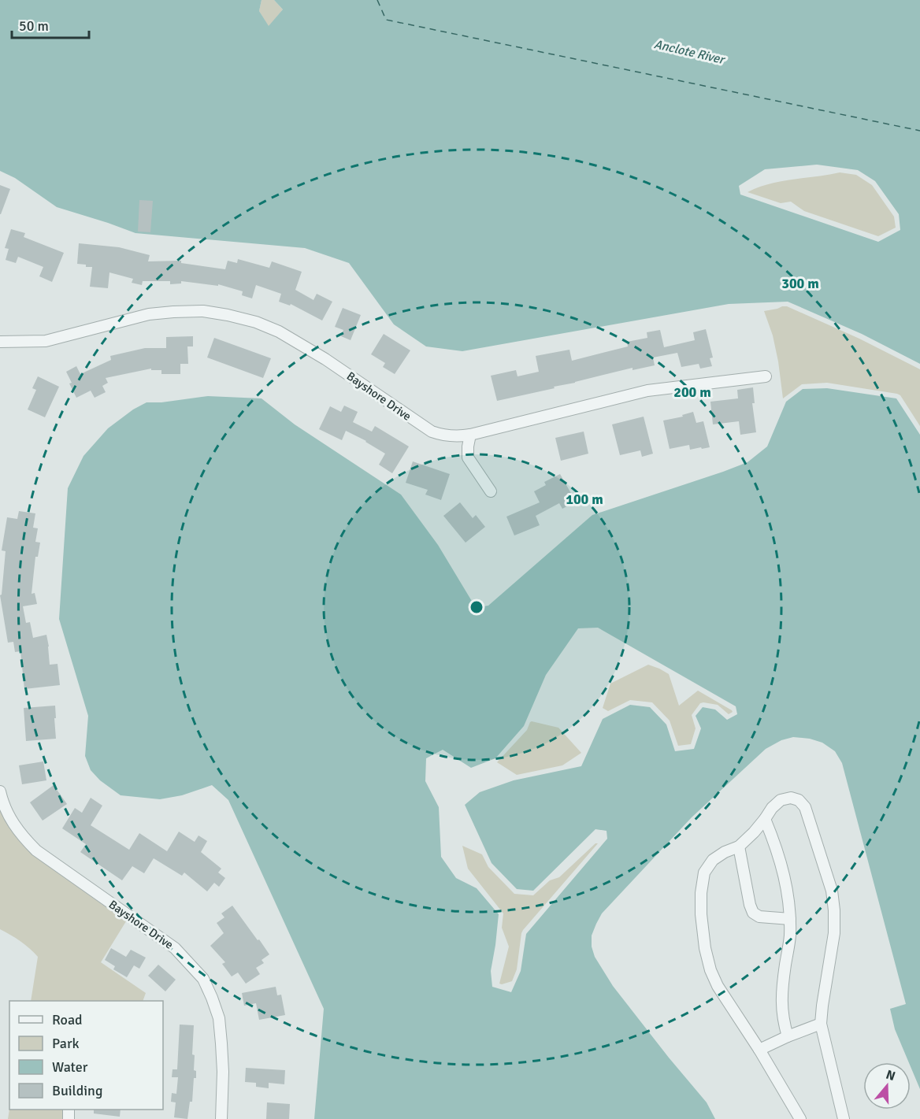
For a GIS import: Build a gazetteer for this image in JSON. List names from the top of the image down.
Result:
{
  "streets": {
    "street": ["Bayshore Drive"]
  },
  "water": ["Anclote River"],
  "legend": [
    "Road",
    "Park",
    "Water",
    "Building"
  ],
  "scale_bar": "50 m",
  "north": "top",
  "rings": ["300 m", "200 m", "100 m"]
}
